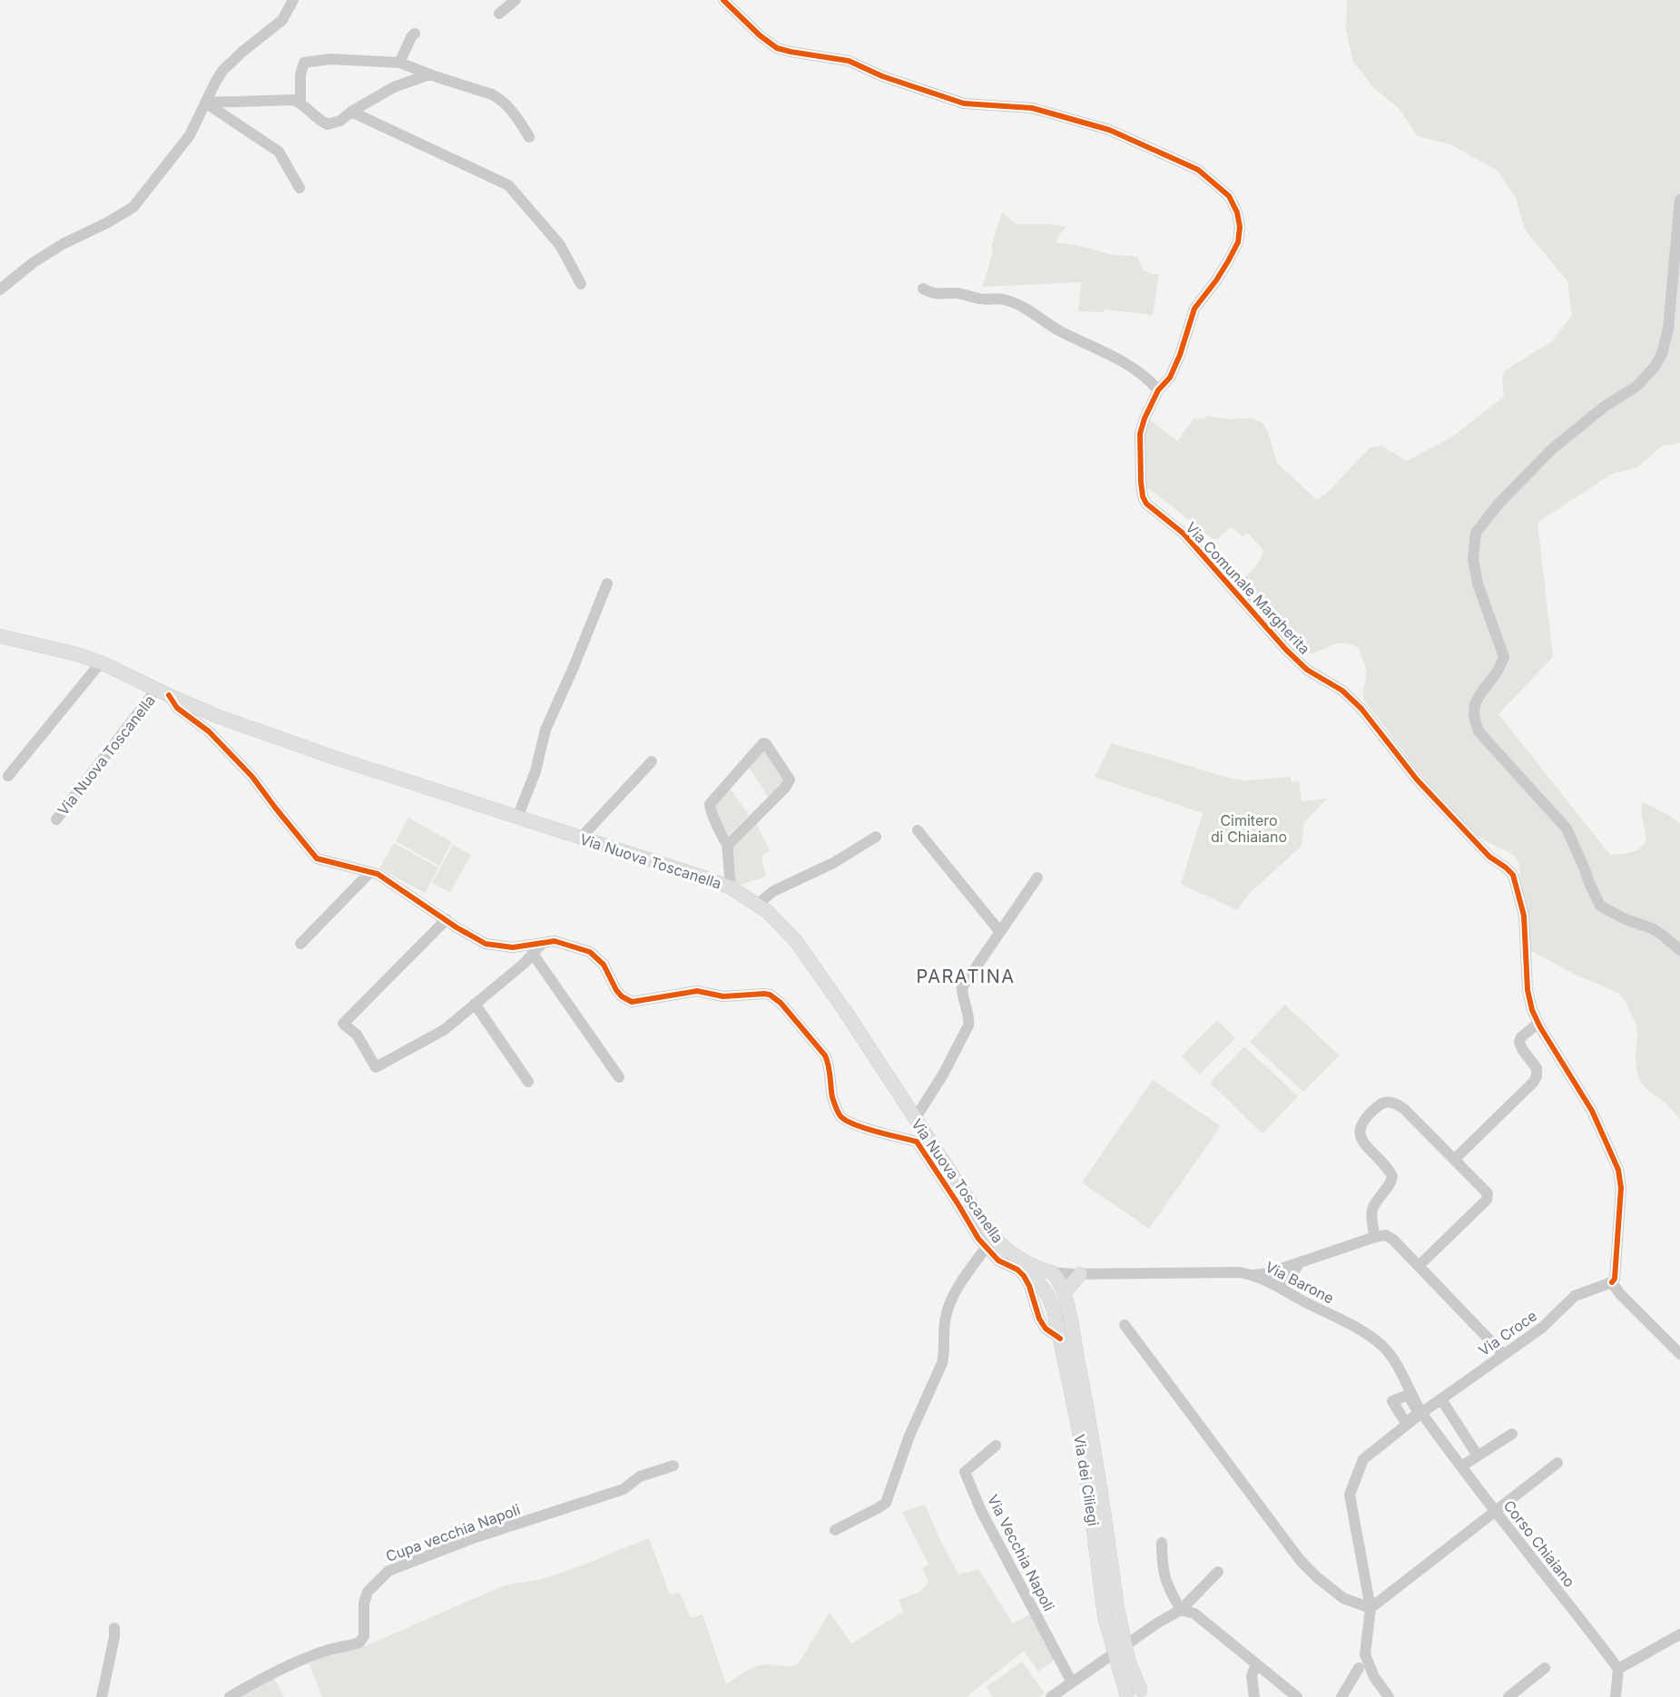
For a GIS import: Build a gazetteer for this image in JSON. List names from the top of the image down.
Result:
{
  "streets": {
    "main road": ["Via Nuova Toscanella", "Via dei Ciliegi"],
    "street": [
      "Via Comunale Margherita",
      "Via Barone",
      "Via Croce",
      "Cupa vecchia Napoli",
      "Corso Chiaiano",
      "Via Vecchia Napoli"
    ]
  },
  "crossings": [
    ["Via Comunale Margherita", "Via Croce"],
    ["Via Nuova Toscanella", "Via Barone"],
    ["Via Nuova Toscanella", "Via dei Ciliegi"],
    ["Via Barone", "Via Croce"],
    ["Via Barone", "Via dei Ciliegi"],
    ["Via Barone", "Corso Chiaiano"],
    ["Via Croce", "Corso Chiaiano"]
  ],
  "districts": ["PARATINA"],
  "parks": ["Cimitero di Chiaiano"]
}
